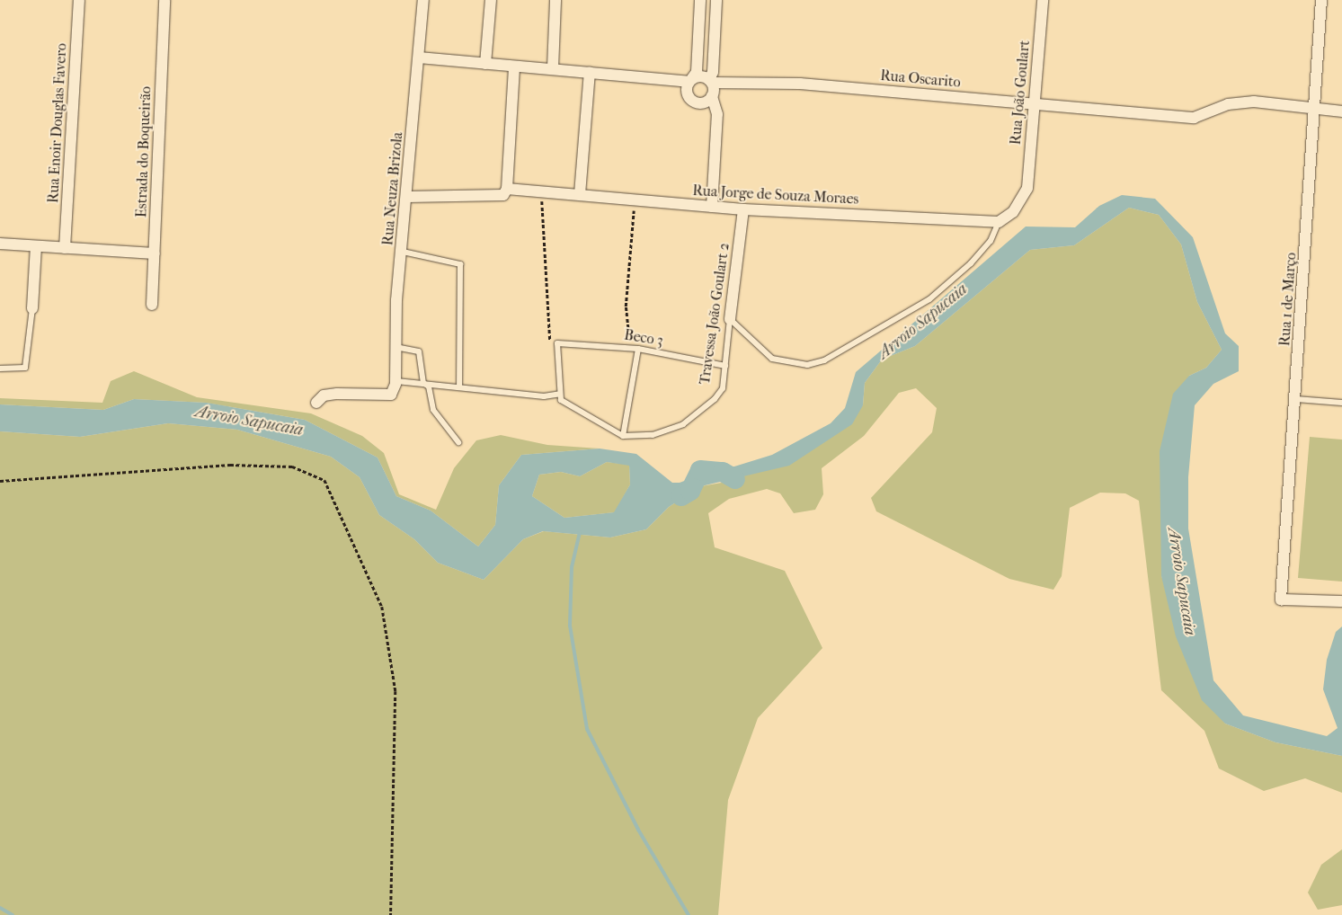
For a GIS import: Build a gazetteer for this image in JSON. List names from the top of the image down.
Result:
{
  "streets": {
    "street": [
      "Rua Oscarito",
      "Rua João Goulart",
      "Rua Enoir Douglas Favero",
      "Estrada do Boqueirão",
      "Rua Neuza Brizola",
      "Rua Jorge de Souza Moraes",
      "Rua 1 de Março",
      "Travessa João Goulart 2"
    ],
    "lane": ["Beco 3"]
  },
  "crossings": [
    ["Rua Oscarito", "Rua João Goulart"],
    ["Rua Oscarito", "Rua 1 de Março"],
    ["Rua João Goulart", "Rua Jorge de Souza Moraes"],
    ["Rua Jorge de Souza Moraes", "Travessa João Goulart 2"],
    ["Travessa João Goulart 2", "Beco 3"]
  ],
  "water": ["Arroio Sapucaia"]
}
